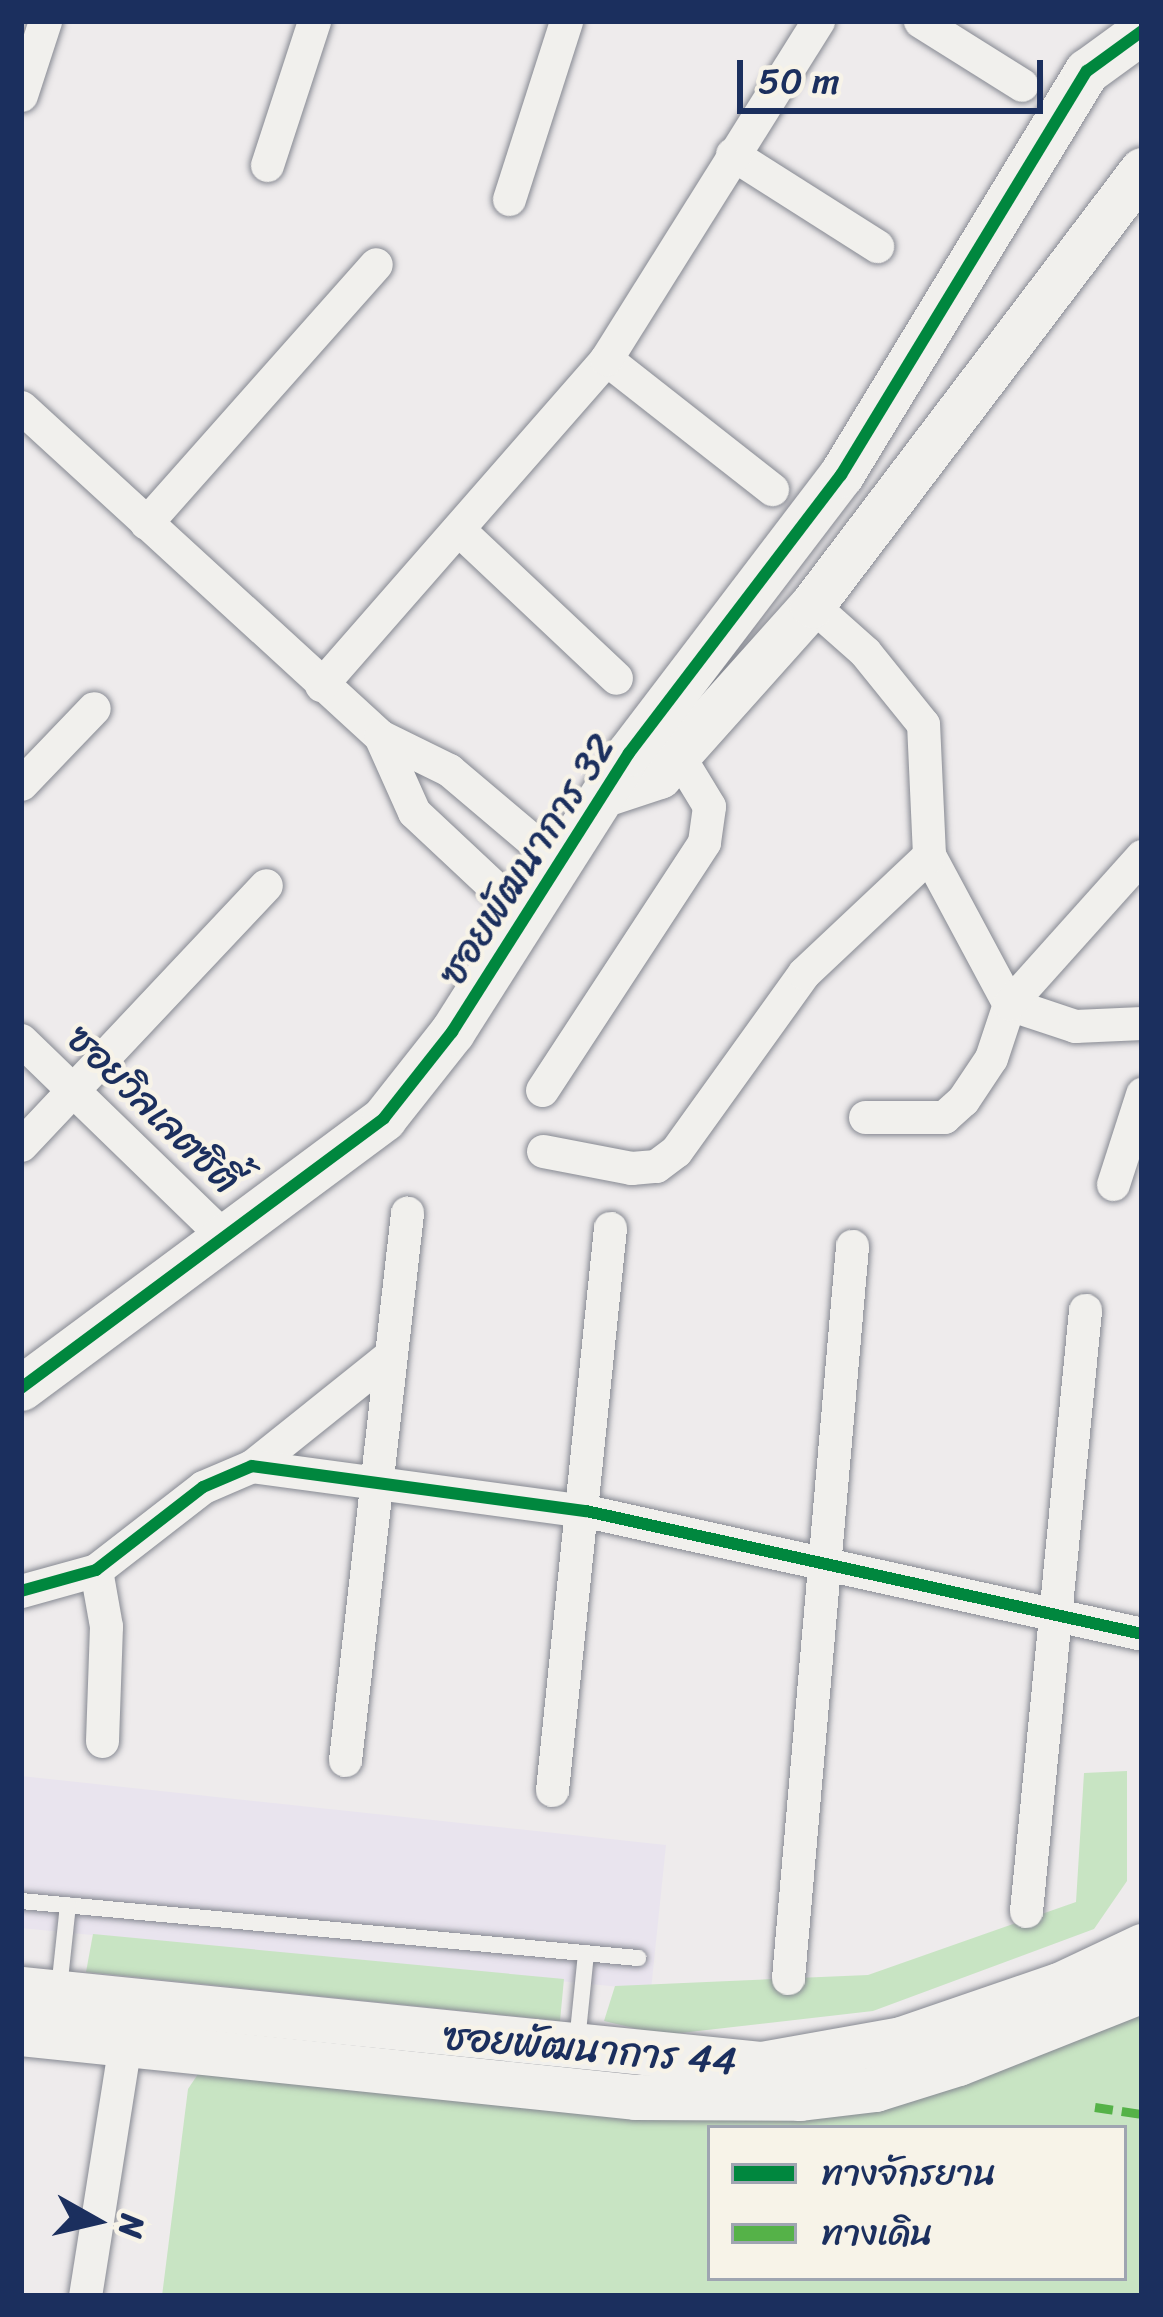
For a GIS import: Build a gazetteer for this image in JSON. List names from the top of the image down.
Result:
{
  "streets": {
    "street": ["ซอยพัฒนาการ 32", "ซอยวิลเลตซิตี้", "ซอยพัฒนาการ 44"]
  },
  "crossings": [
    ["ซอยพัฒนาการ 32", "ซอยวิลเลตซิตี้"]
  ],
  "legend": ["ทางจักรยาน", "ทางเดิน"],
  "scale_bar": "50 m",
  "north": "right"
}
